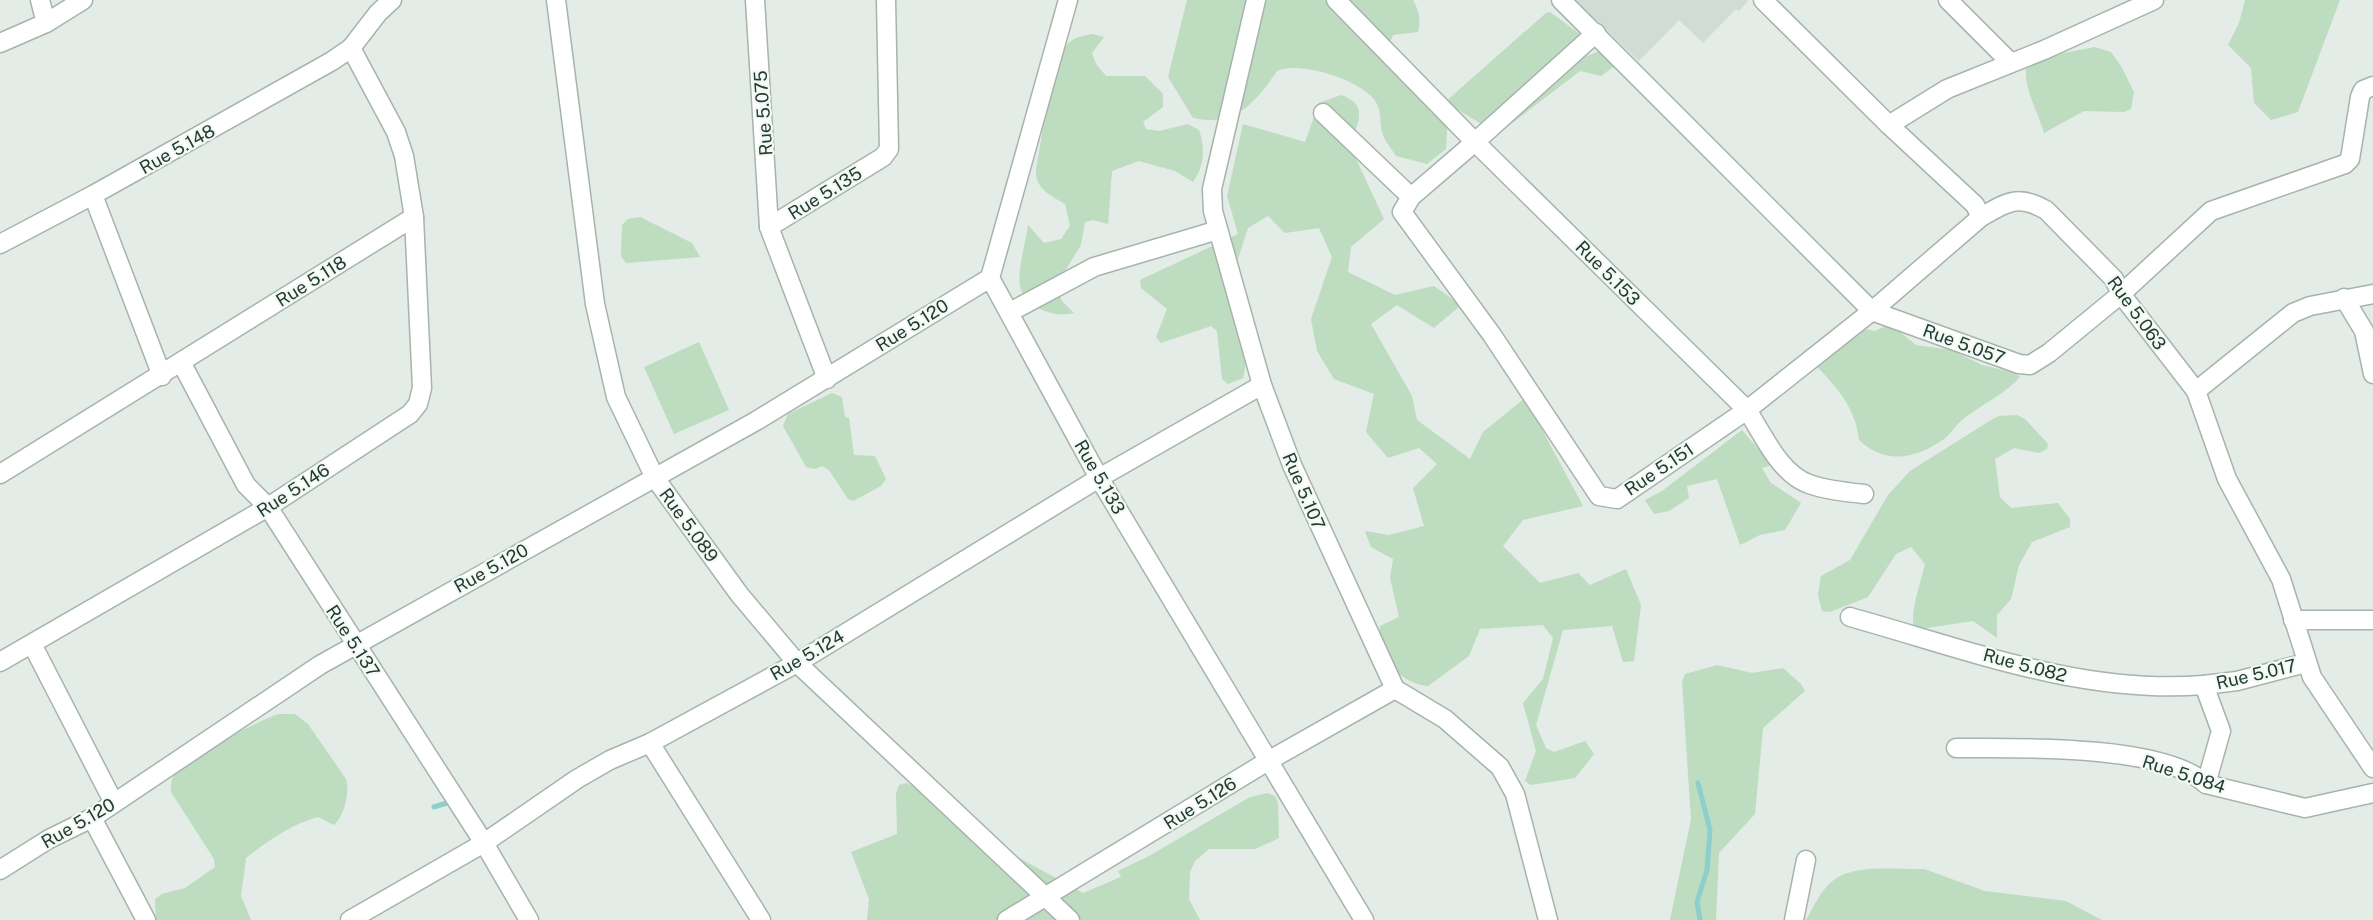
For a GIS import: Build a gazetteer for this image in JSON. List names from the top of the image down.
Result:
{
  "streets": {
    "street": [
      "Rue 5.075",
      "Rue 5.148",
      "Rue 5.135",
      "Rue 5.153",
      "Rue 5.118",
      "Rue 5.063",
      "Rue 5.120",
      "Rue 5.057",
      "Rue 5.151",
      "Rue 5.133",
      "Rue 5.146",
      "Rue 5.107",
      "Rue 5.089",
      "Rue 5.137",
      "Rue 5.124",
      "Rue 5.082",
      "Rue 5.017",
      "Rue 5.084",
      "Rue 5.126"
    ]
  },
  "crossings": [
    ["Rue 5.075", "Rue 5.135"],
    ["Rue 5.135", "Rue 5.120"],
    ["Rue 5.153", "Rue 5.151"],
    ["Rue 5.118", "Rue 5.146"],
    ["Rue 5.118", "Rue 5.137"],
    ["Rue 5.063", "Rue 5.057"],
    ["Rue 5.063", "Rue 5.151"],
    ["Rue 5.063", "Rue 5.017"],
    ["Rue 5.120", "Rue 5.133"],
    ["Rue 5.120", "Rue 5.089"],
    ["Rue 5.120", "Rue 5.137"],
    ["Rue 5.057", "Rue 5.151"],
    ["Rue 5.133", "Rue 5.124"],
    ["Rue 5.133", "Rue 5.126"],
    ["Rue 5.146", "Rue 5.137"],
    ["Rue 5.107", "Rue 5.124"],
    ["Rue 5.107", "Rue 5.126"],
    ["Rue 5.089", "Rue 5.124"],
    ["Rue 5.089", "Rue 5.126"],
    ["Rue 5.137", "Rue 5.124"],
    ["Rue 5.082", "Rue 5.017"],
    ["Rue 5.017", "Rue 5.084"]
  ]
}
